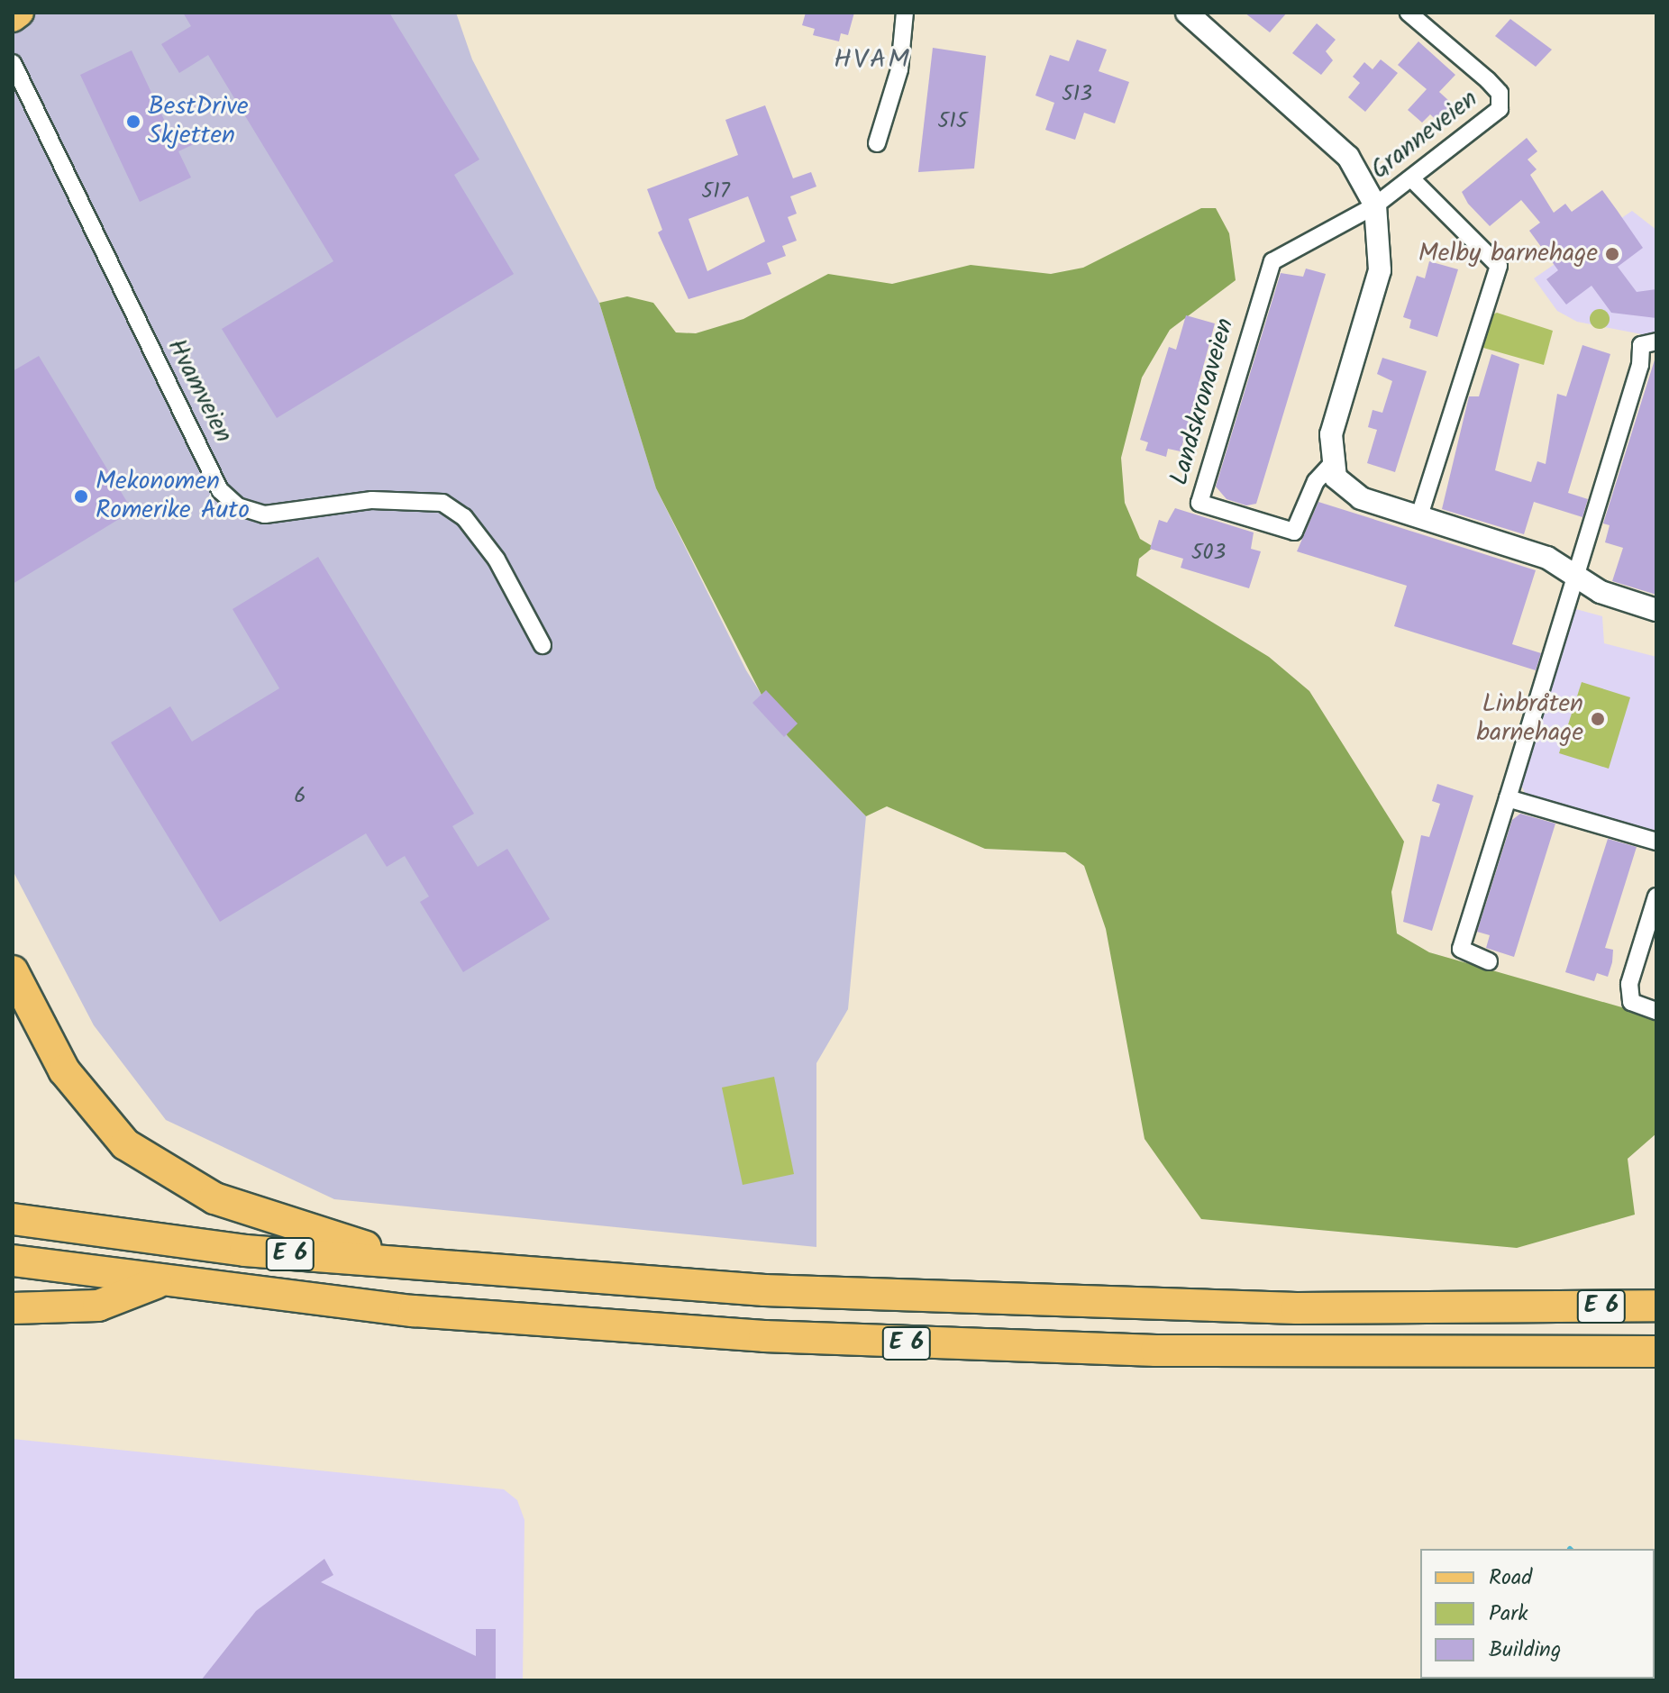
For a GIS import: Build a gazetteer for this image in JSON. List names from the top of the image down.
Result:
{
  "streets": {
    "highway": ["E 6"],
    "street": ["Granneveien", "Hvamveien", "Landskronaveien"]
  },
  "crossings": [
    ["Granneveien", "Landskronaveien"]
  ],
  "districts": ["HVAM"],
  "places": [
    "BestDrive Skjetten",
    "Melby barnehage",
    "Mekonomen Romerike Auto",
    "Linbråten barnehage"
  ],
  "house_numbers": [
    "513",
    "515",
    "517",
    "503",
    "6"
  ],
  "legend": ["Road", "Park", "Building"]
}
